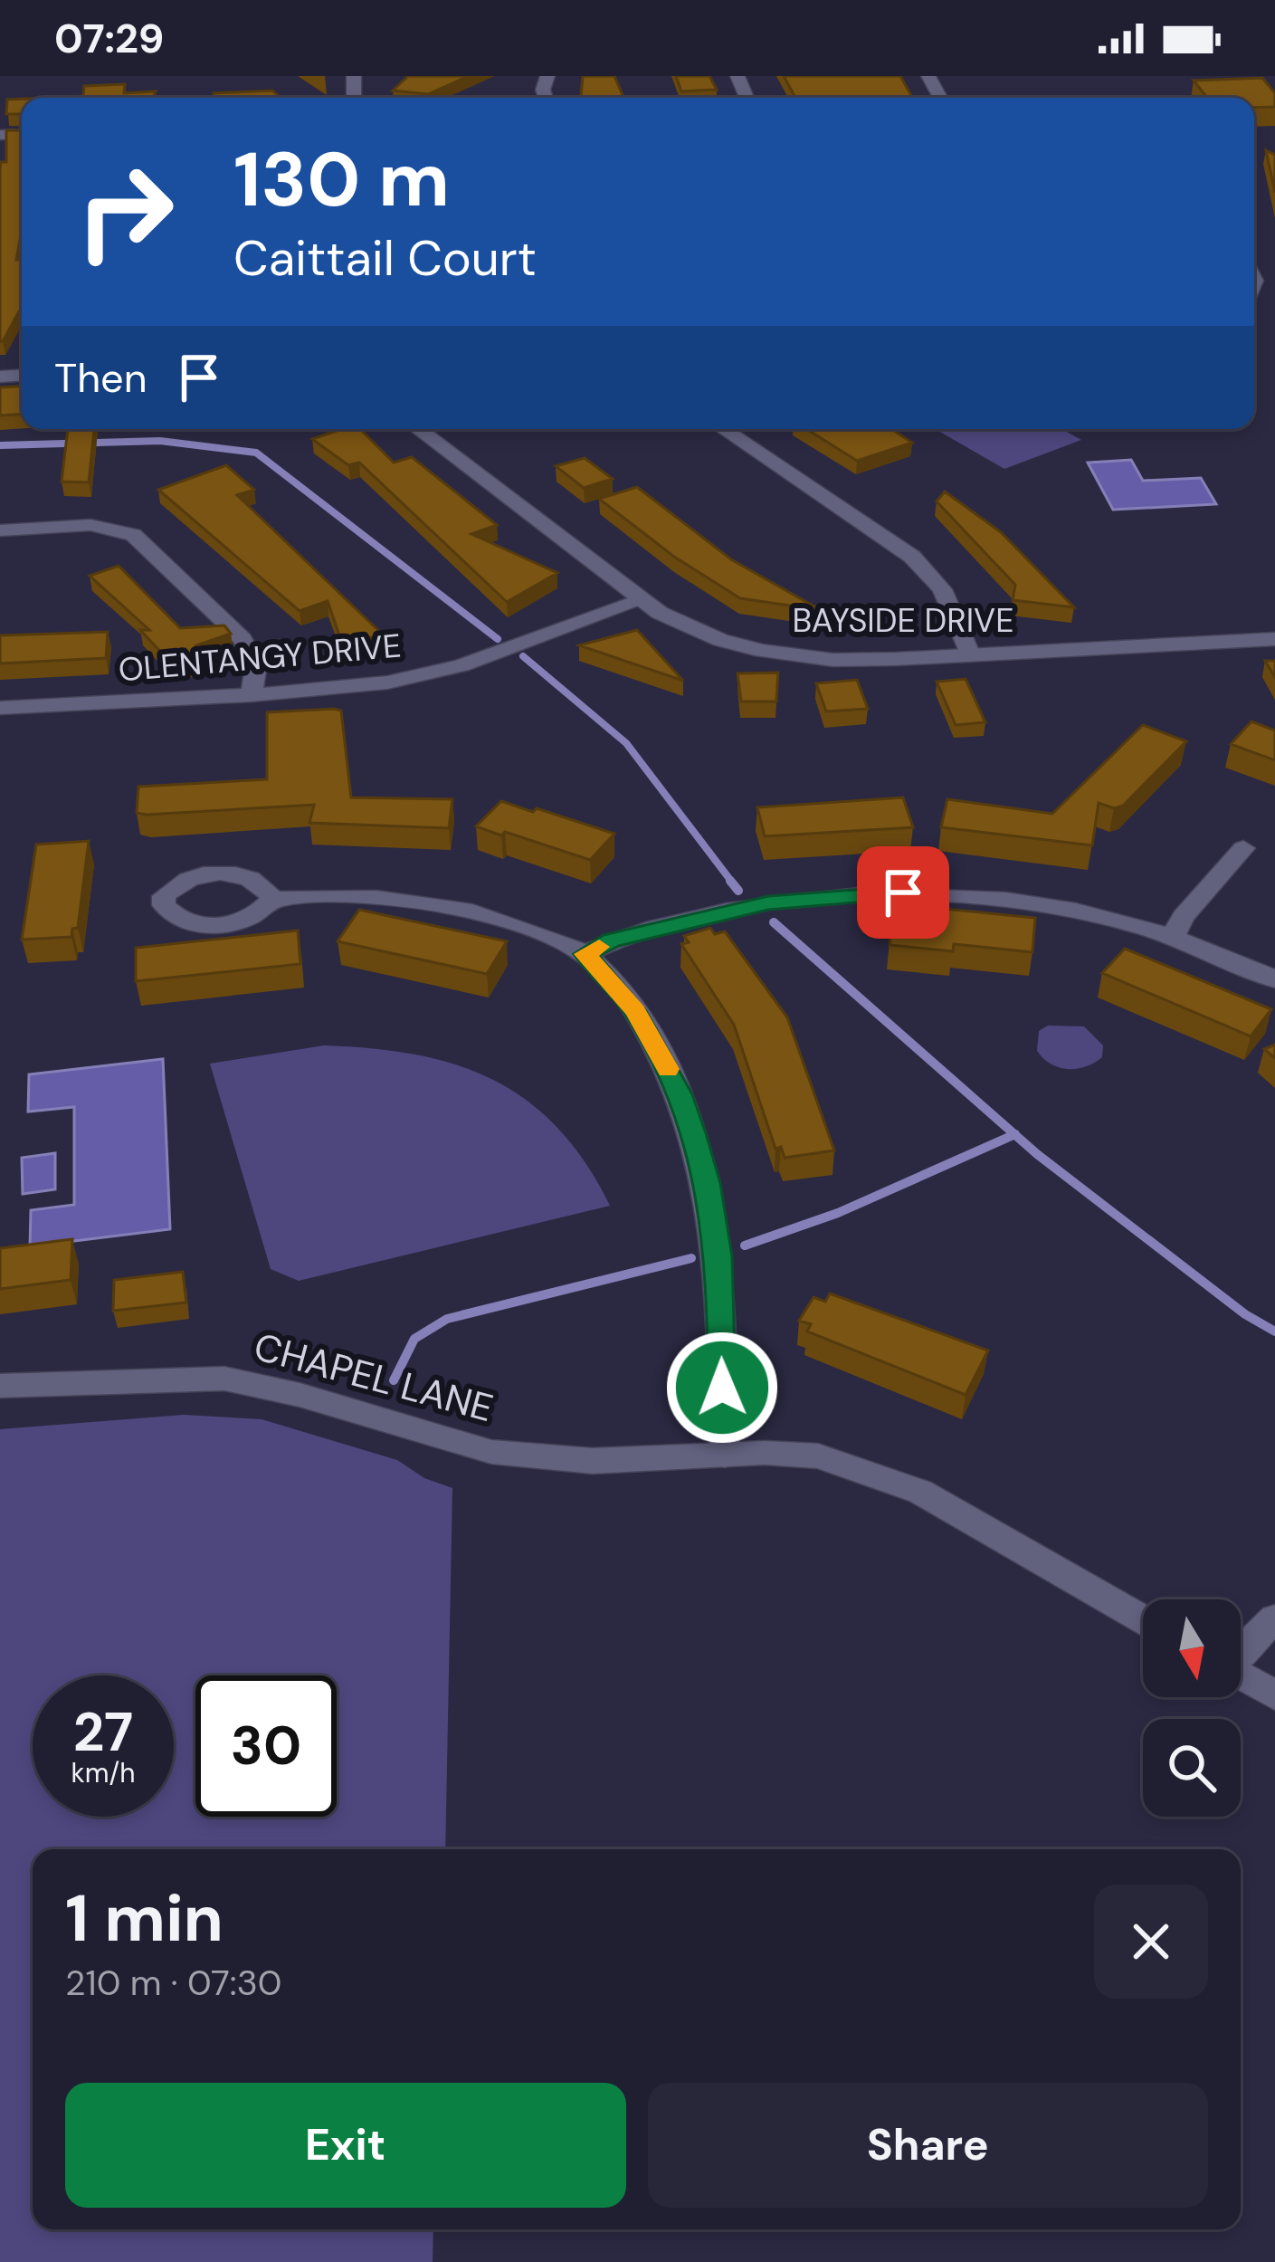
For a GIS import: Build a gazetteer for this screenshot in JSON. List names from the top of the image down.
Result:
{
  "streets": {
    "street": ["BAYSIDE DRIVE", "OLENTANGY DRIVE", "CHAPEL LANE"]
  },
  "crossings": [
    ["BAYSIDE DRIVE", "OLENTANGY DRIVE"]
  ],
  "north": "bottom",
  "page": {
    "status": "07:29",
    "turn": ["130 m", "Caittail Court"],
    "then": "Then",
    "speed": "27 km/h",
    "limit": "30",
    "heading": ["1 min", "210 m · 07:30"],
    "buttons": ["Exit", "Share"]
  }
}
